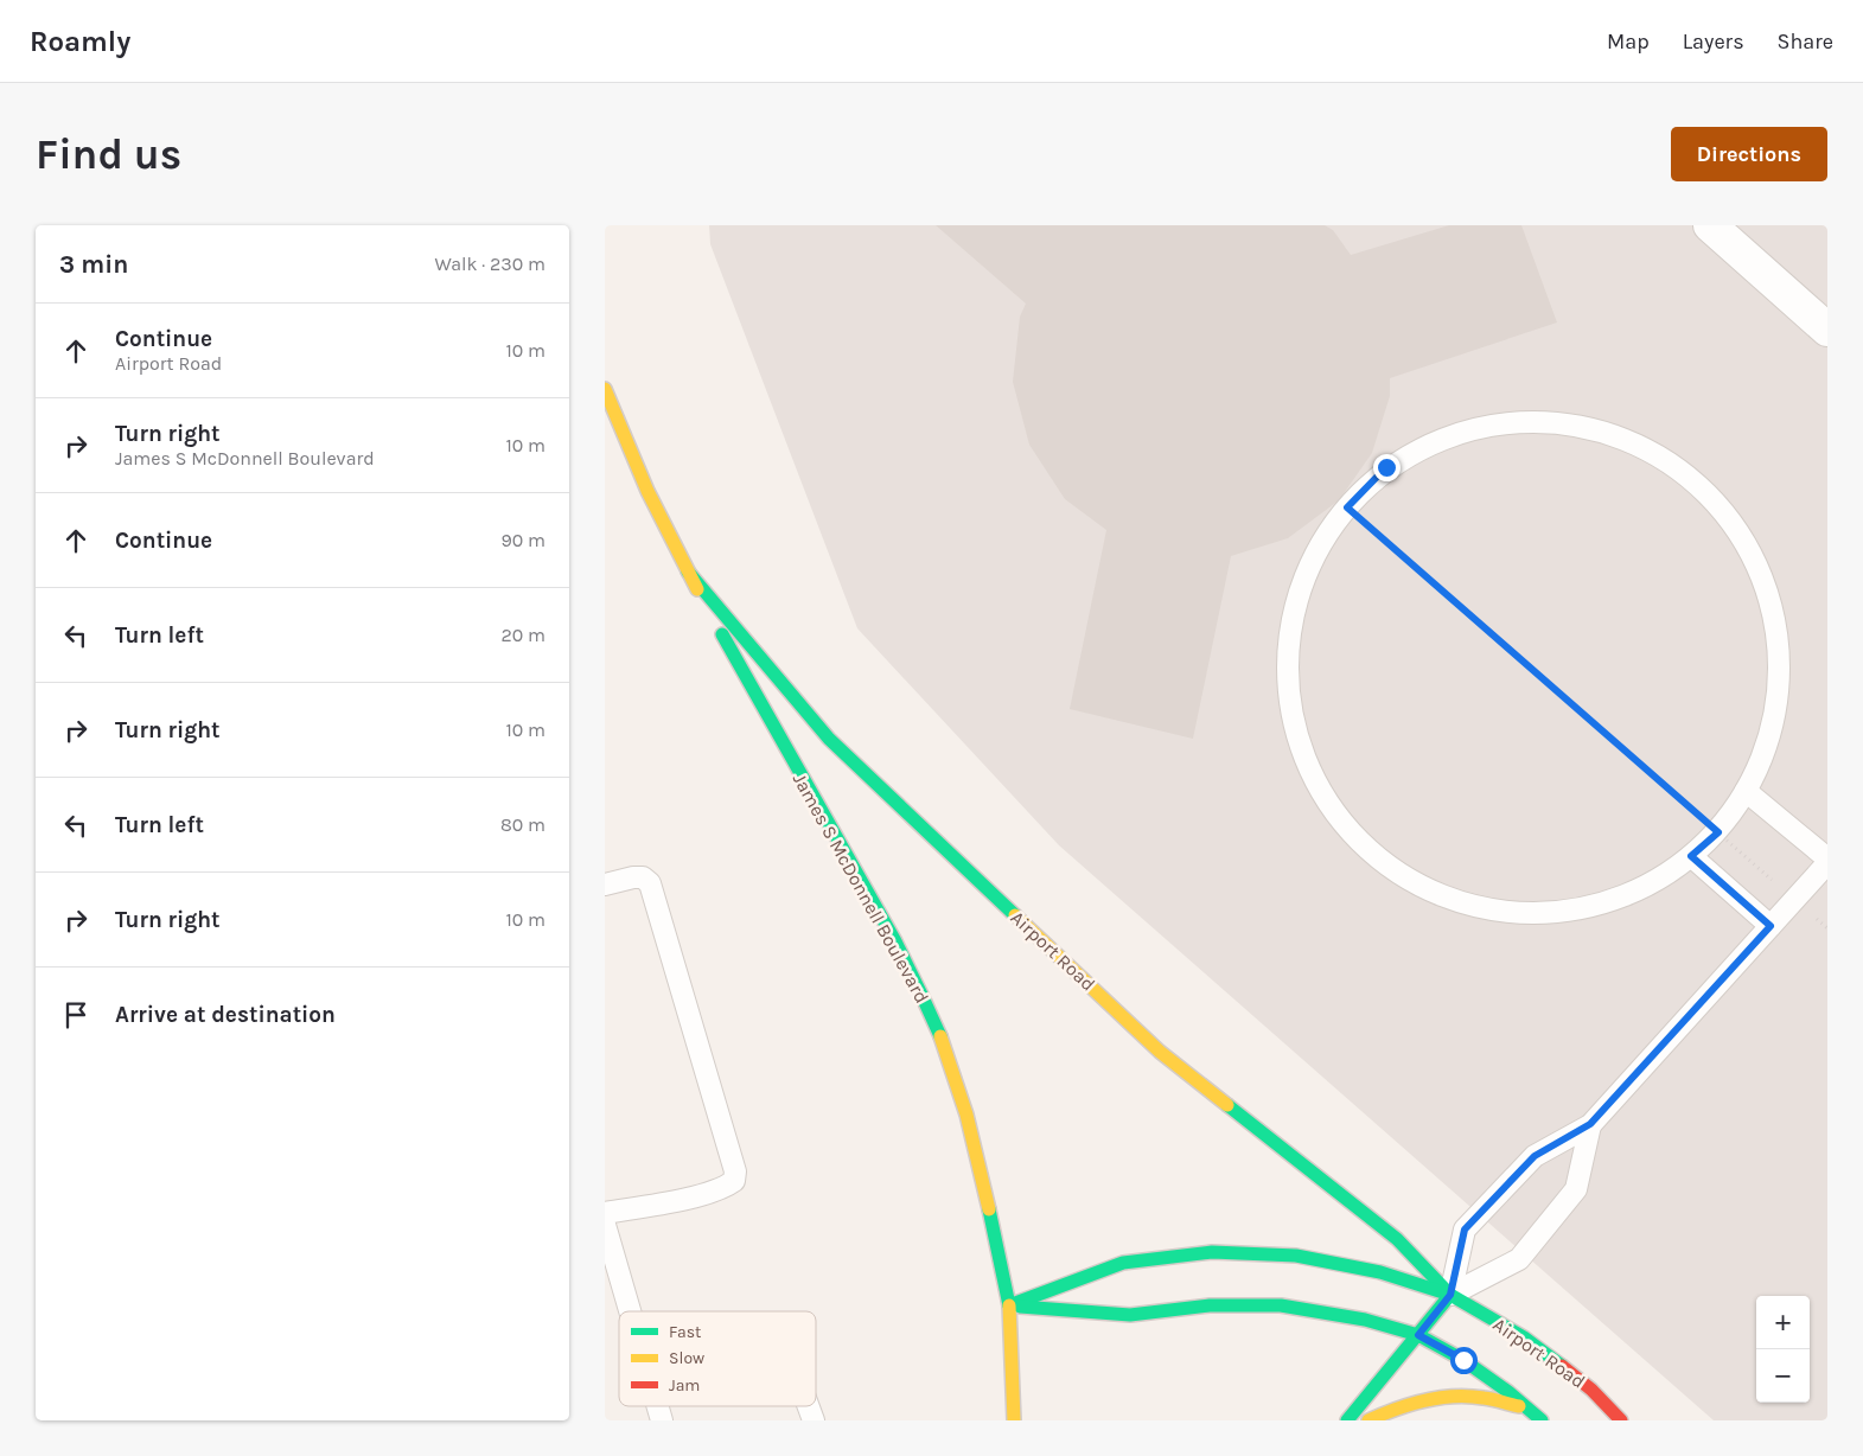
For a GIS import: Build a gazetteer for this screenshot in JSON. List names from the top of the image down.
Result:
{
  "streets": {
    "main road": ["James S McDonnell Boulevard", "Airport Road"]
  },
  "crossings": [
    ["James S McDonnell Boulevard", "Airport Road"]
  ],
  "legend": ["Fast", "Slow", "Jam"],
  "page": {
    "header": "Roamly",
    "nav": ["Map", "Layers", "Share"],
    "buttons": "Directions",
    "title": "Find us",
    "heading": ["3 min", "Walk · 230 m"],
    "list": [
      ["Continue", "Airport Road", "10 m"],
      ["Turn right", "James S McDonnell Boulevard", "10 m"],
      ["Continue", "90 m"],
      ["Turn left", "20 m"],
      ["Turn right", "10 m"],
      ["Turn left", "80 m"],
      ["Turn right", "10 m"],
      "Arrive at destination"
    ],
    "map_buttons": ["+", "−"]
  }
}
